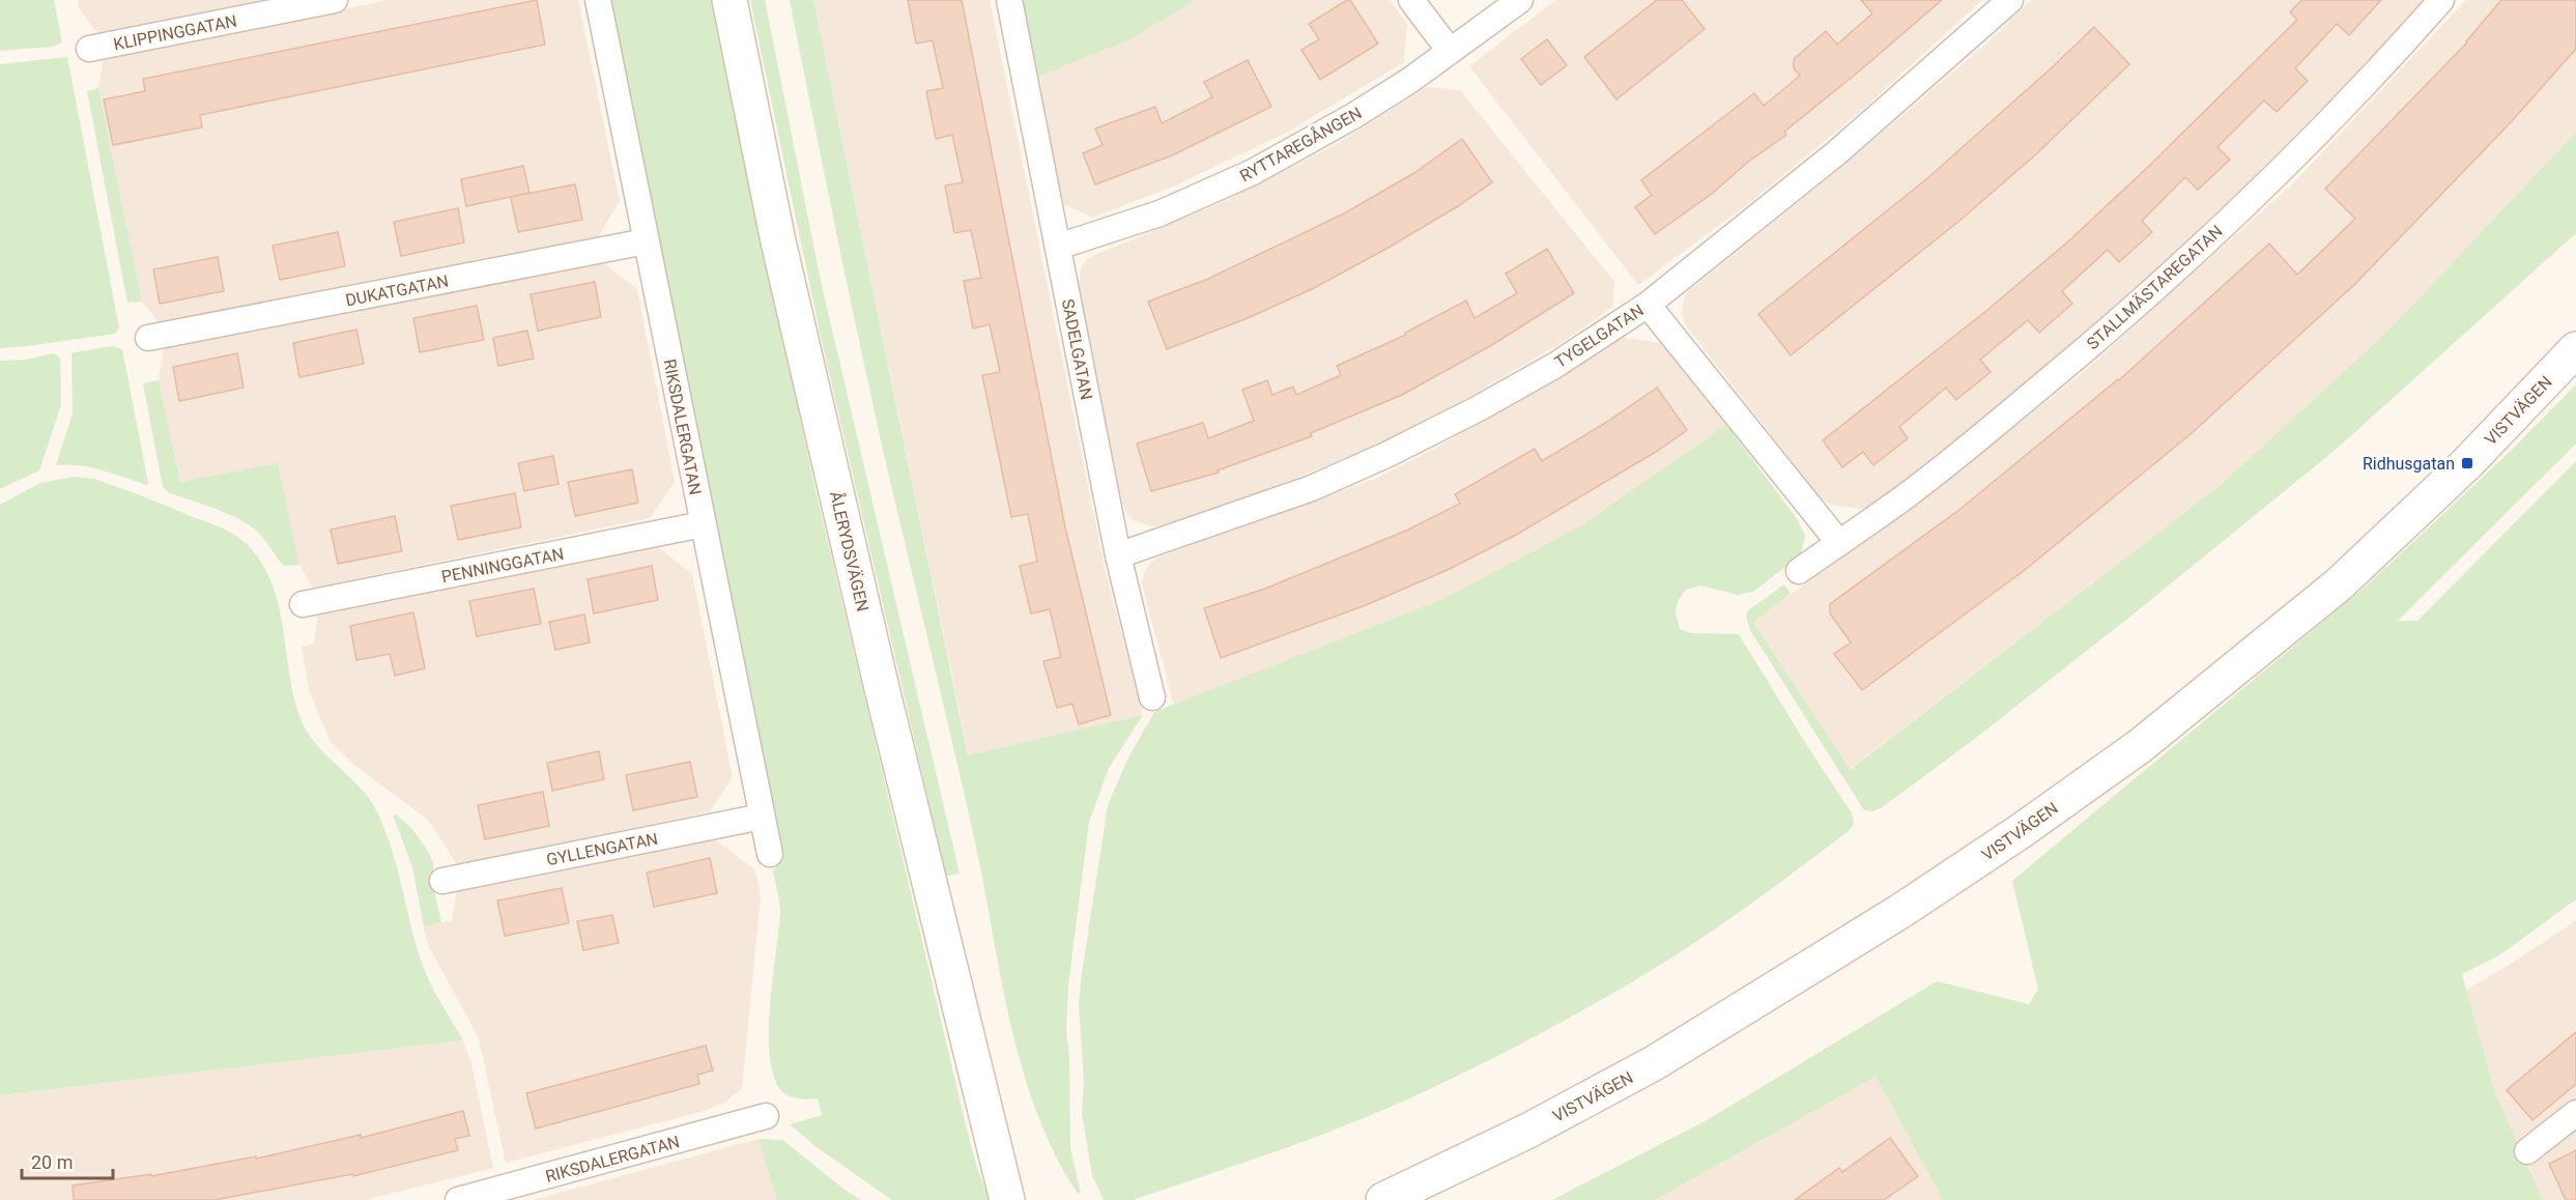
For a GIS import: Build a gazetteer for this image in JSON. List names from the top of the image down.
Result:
{
  "streets": {
    "main road": ["VISTVÄGEN", "ÅLERYDSVÄGEN"],
    "street": [
      "KLIPPINGGATAN",
      "RYTTAREGÅNGEN",
      "STALLMÄSTAREGATAN",
      "DUKATGATAN",
      "TYGELGATAN",
      "SADELGATAN",
      "RIKSDALERGATAN",
      "PENNINGGATAN",
      "GYLLENGATAN"
    ]
  },
  "crossings": [
    ["RYTTAREGÅNGEN", "SADELGATAN"],
    ["DUKATGATAN", "RIKSDALERGATAN"],
    ["TYGELGATAN", "SADELGATAN"],
    ["RIKSDALERGATAN", "PENNINGGATAN"],
    ["RIKSDALERGATAN", "GYLLENGATAN"]
  ],
  "places": {
    "transit": ["Ridhusgatan"]
  },
  "scale_bar": "20 m"
}
